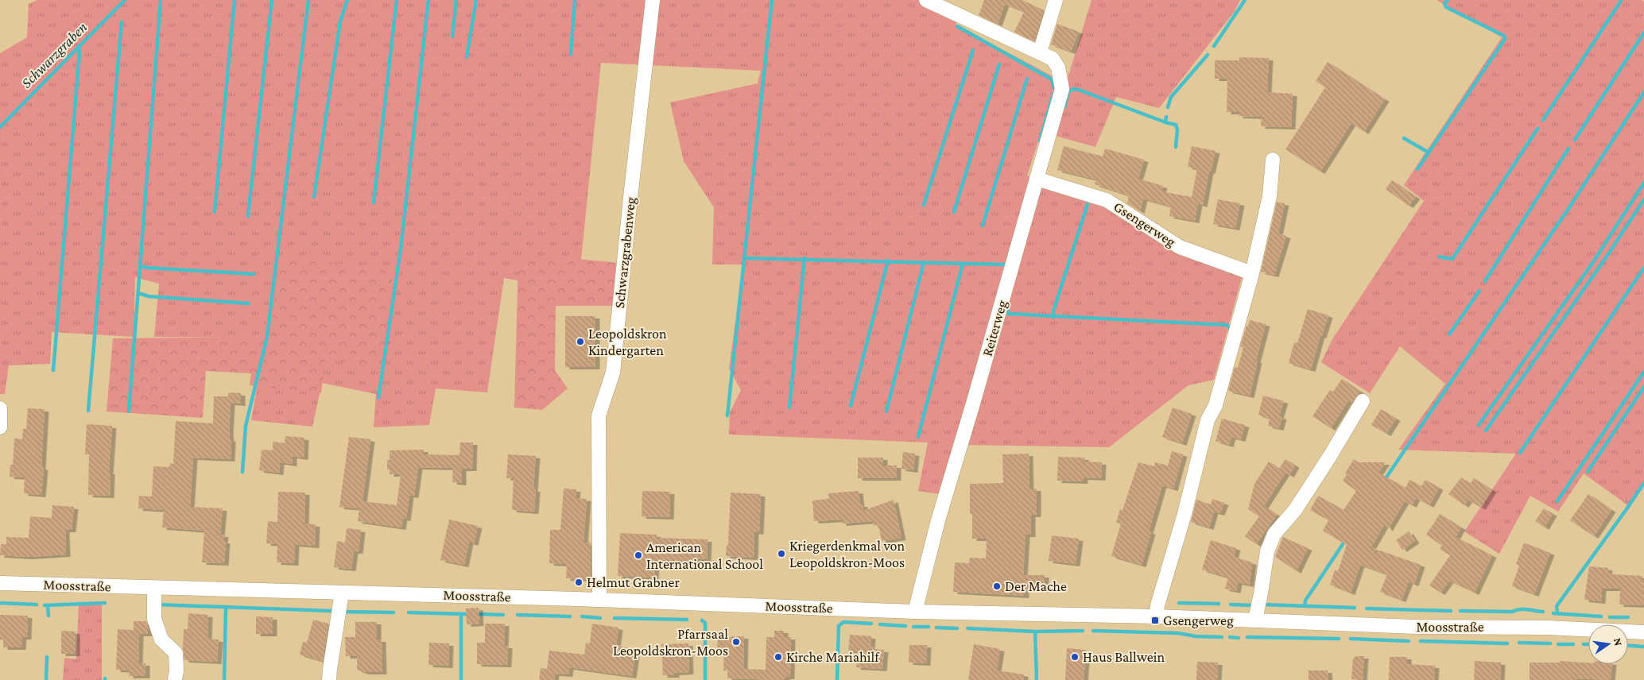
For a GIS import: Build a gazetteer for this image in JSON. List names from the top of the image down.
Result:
{
  "streets": {
    "street": [
      "Gsengerweg",
      "Schwarzgrabenweg",
      "Reiterweg",
      "Moosstraße"
    ]
  },
  "crossings": [
    ["Gsengerweg", "Reiterweg"],
    ["Schwarzgrabenweg", "Moosstraße"],
    ["Reiterweg", "Moosstraße"]
  ],
  "water": ["Schwarzgraben"],
  "places": {
    "other": [
      "Leopoldskron Kindergarten",
      "Kriegerdenkmal von Leopoldskron-Moos",
      "American International School",
      "Helmut Grabner",
      "Der Mache",
      "Pfarrsaal Leopoldskron-Moos",
      "Kirche Mariahilf",
      "Haus Ballwein"
    ],
    "transit": ["Gsengerweg"]
  },
  "north": "right"
}
